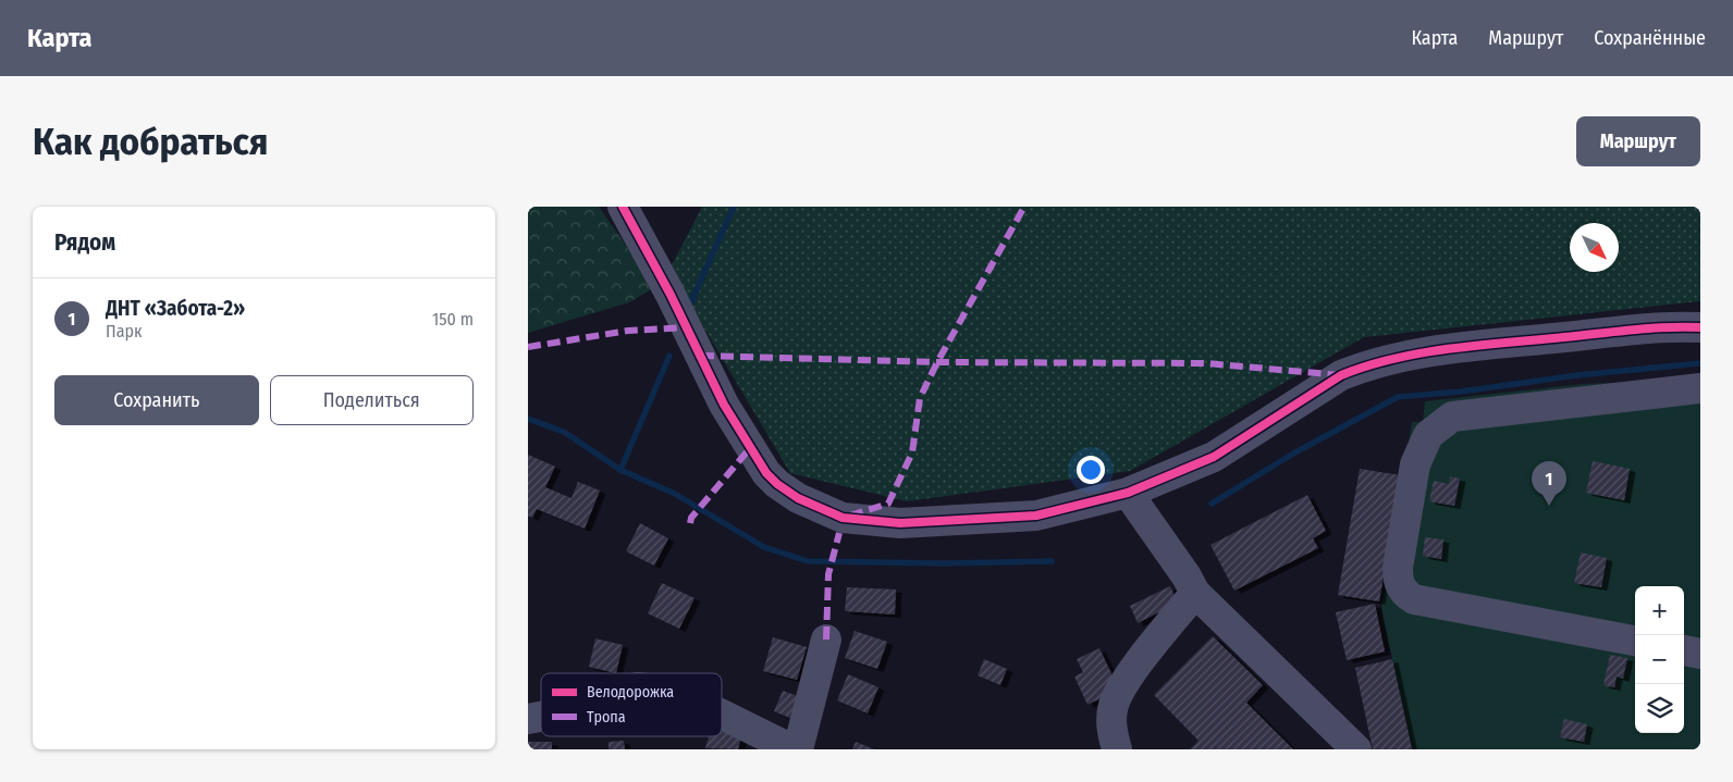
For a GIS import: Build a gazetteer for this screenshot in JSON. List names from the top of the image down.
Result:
{
  "legend": ["Велодорожка", "Тропа"],
  "north": "bottom right",
  "page": {
    "header": "Карта",
    "nav": ["Карта", "Маршрут", "Сохранённые"],
    "buttons": [
      "Маршрут",
      ["Сохранить", "Поделиться"]
    ],
    "title": "Как добраться",
    "heading": "Рядом",
    "list": [
      {
        "mark": "1",
        "name": "ДНТ «Забота-2»",
        "note": "Парк",
        "value": "150 m"
      }
    ],
    "pins": "1",
    "map_buttons": ["+", "−"]
  }
}
